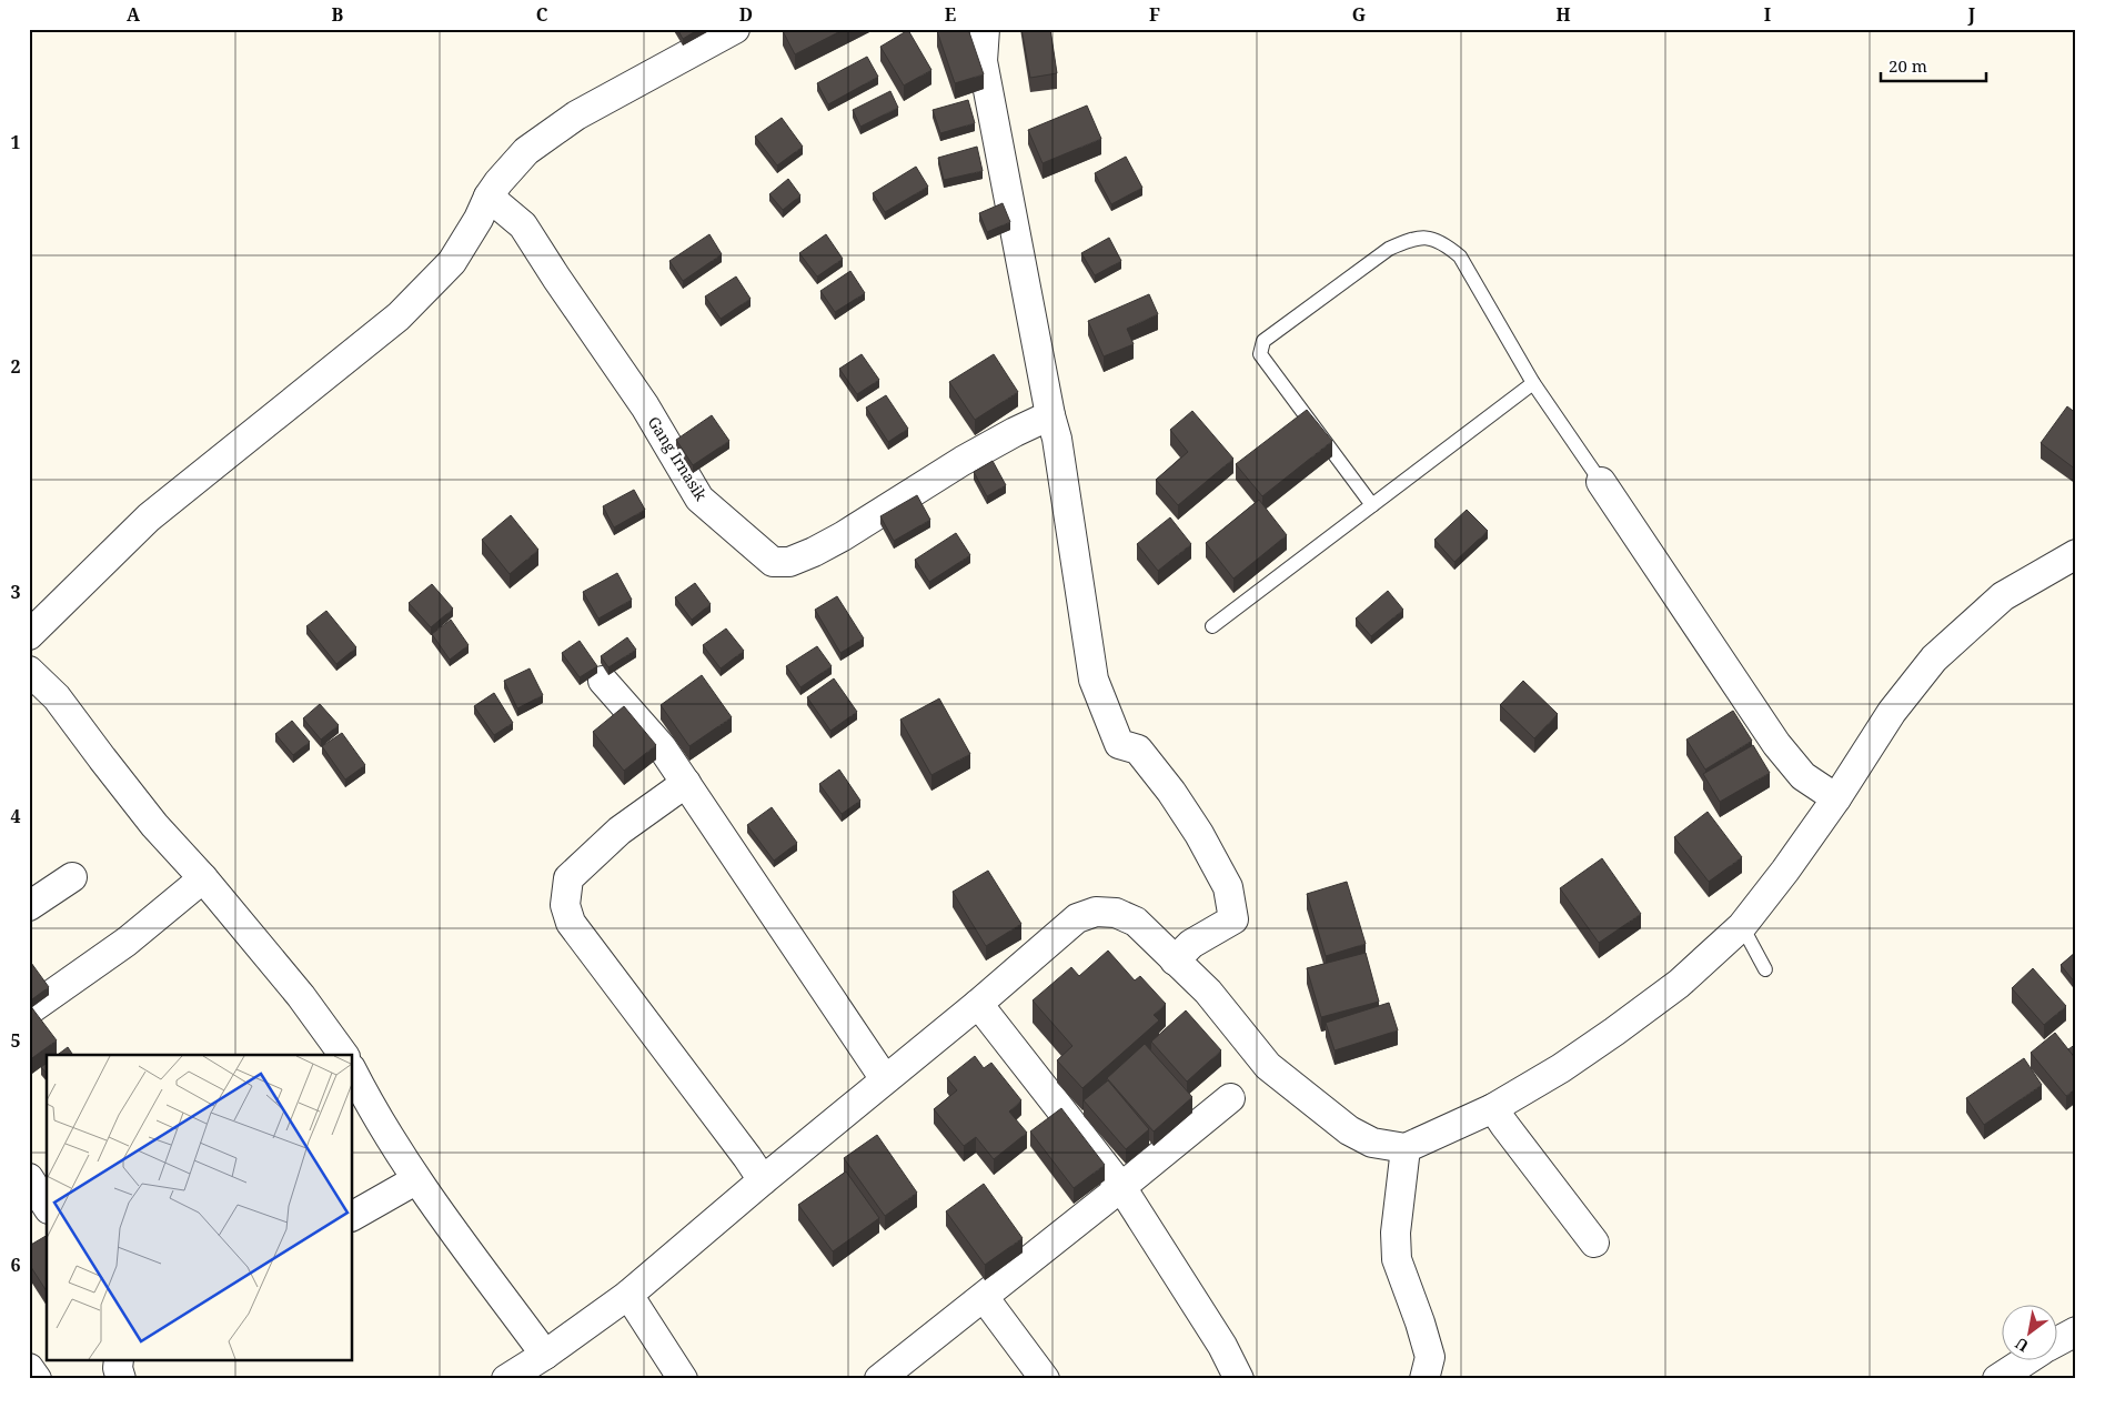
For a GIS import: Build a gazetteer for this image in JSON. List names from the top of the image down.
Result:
{
  "streets": {
    "street": ["Gang Irnasik"]
  },
  "scale_bar": "20 m",
  "north": "bottom left",
  "grid": {
    "columns": [
      "A",
      "B",
      "C",
      "D",
      "E",
      "F",
      "G",
      "H",
      "I",
      "J"
    ],
    "rows": [
      "1",
      "2",
      "3",
      "4",
      "5",
      "6"
    ]
  }
}
